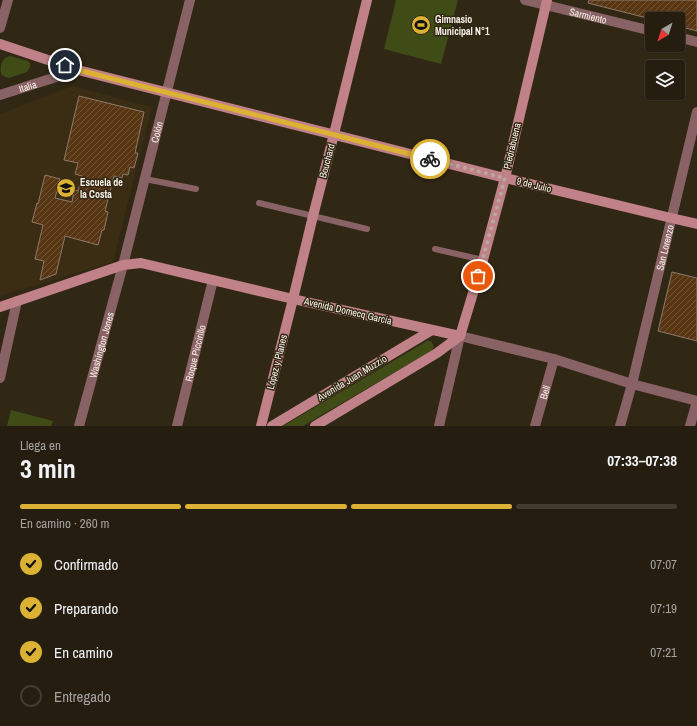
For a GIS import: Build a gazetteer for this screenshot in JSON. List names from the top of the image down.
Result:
{
  "streets": {
    "main road": [
      "Piedrabuena",
      "Bouchard",
      "9 de Julio",
      "Avenida Domecq García",
      "López y Planes",
      "Avenida Juan Muzzio"
    ],
    "street": [
      "Sarmiento",
      "Italia",
      "Colón",
      "San Lorenzo",
      "Washington Jones",
      "Roque Piccirillo",
      "Bell"
    ]
  },
  "crossings": [
    ["Sarmiento", "Piedrabuena"],
    ["Italia", "9 de Julio"],
    ["Colón", "9 de Julio"],
    ["Colón", "Avenida Domecq García"],
    ["Colón", "Washington Jones"],
    ["Piedrabuena", "9 de Julio"],
    ["Piedrabuena", "Avenida Domecq García"],
    ["Bouchard", "9 de Julio"],
    ["Bouchard", "Avenida Domecq García"],
    ["Bouchard", "López y Planes"],
    ["9 de Julio", "San Lorenzo"],
    ["San Lorenzo", "Avenida Domecq García"],
    ["Avenida Domecq García", "Washington Jones"],
    ["Avenida Domecq García", "Roque Piccirillo"],
    ["Avenida Domecq García", "López y Planes"],
    ["Avenida Domecq García", "Avenida Juan Muzzio"],
    ["Avenida Domecq García", "Bell"]
  ],
  "places": {
    "sports": ["Gimnasio Municipal N°1"],
    "school or university": ["Escuela de la Costa"]
  },
  "north": "bottom left",
  "page": {
    "heading": ["3 min", "Llega en", "07:33–07:38"],
    "bar": "En camino · 260 m",
    "list": [
      ["Confirmado", "07:07"],
      ["Preparando", "07:19"],
      ["En camino", "07:21"],
      "Entregado"
    ]
  }
}
